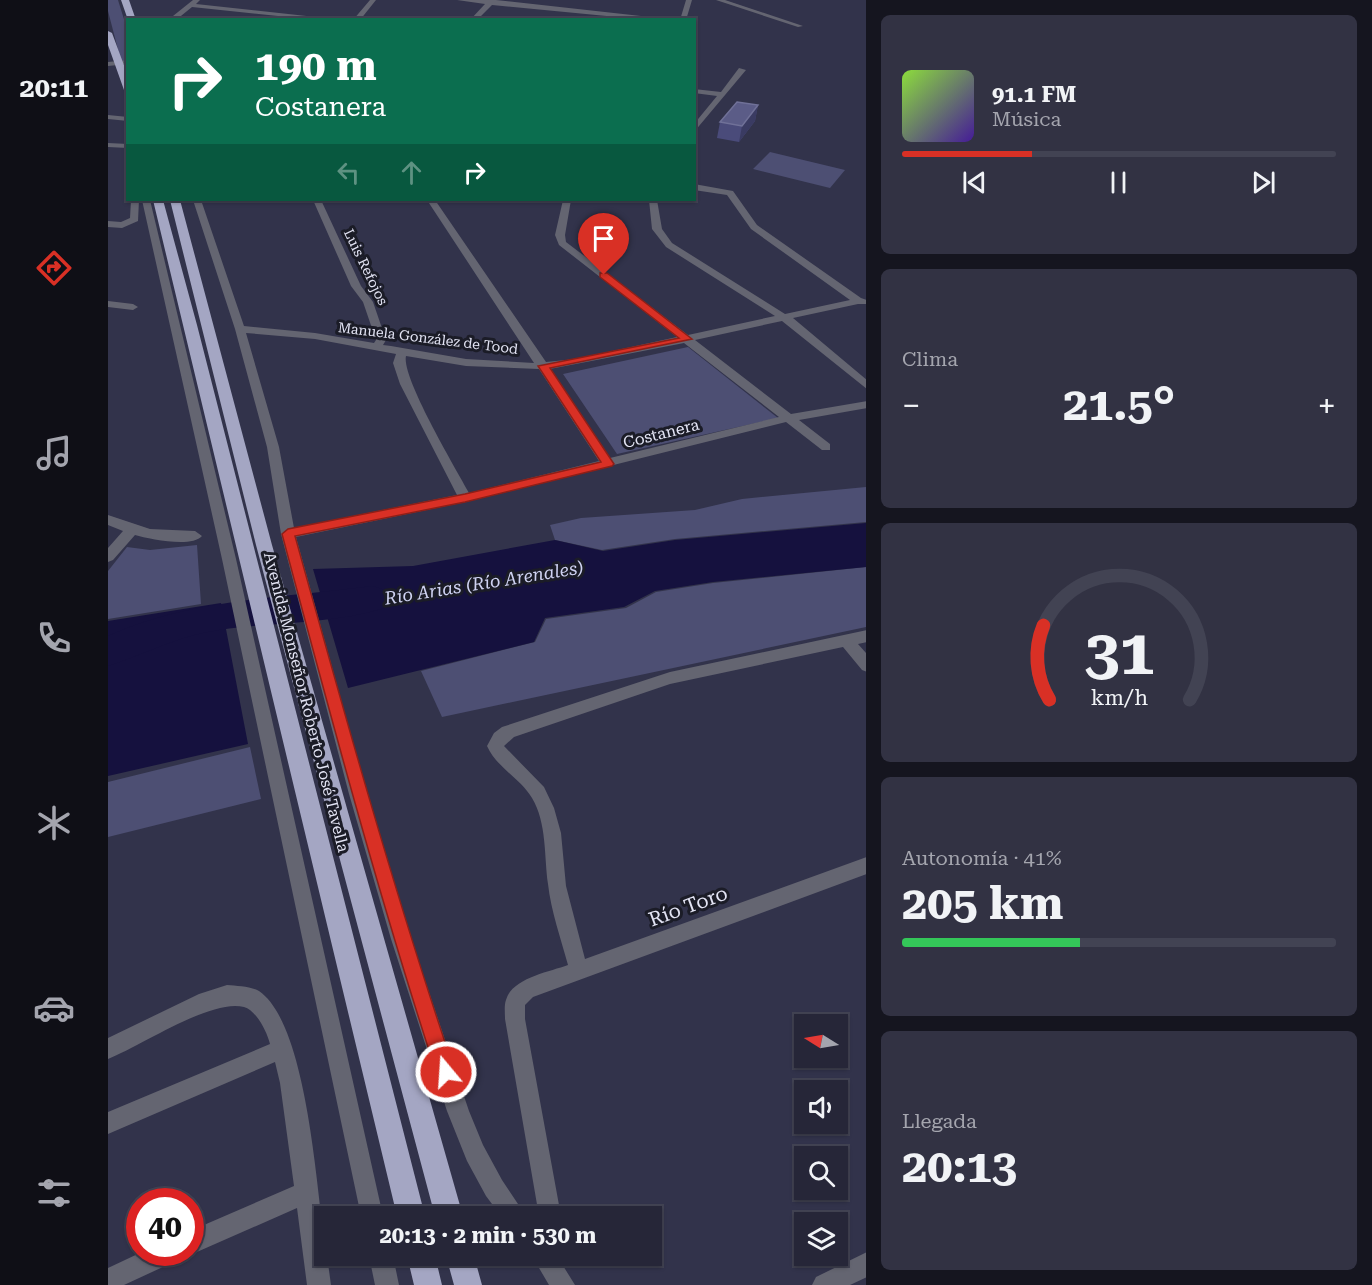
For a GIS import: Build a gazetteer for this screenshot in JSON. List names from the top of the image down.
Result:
{
  "streets": {
    "highway": ["Avenida Monseñor Roberto José Tavella"],
    "street": [
      "Luis Refojos",
      "Manuela González de Tood",
      "Costanera",
      "Río Toro"
    ]
  },
  "crossings": [
    ["Luis Refojos", "Manuela González de Tood"]
  ],
  "water": ["Río Arias (Río Arenales)"],
  "north": "left",
  "page": {
    "tabs": "20:11",
    "turn": ["190 m", "Costanera"],
    "song": ["91.1 FM", "Música"],
    "tile": [
      "Clima",
      ["Autonomía · 41%", "205 km"],
      ["Llegada", "20:13"]
    ],
    "heat": ["−", "21.5°", "+"],
    "limit": "40",
    "trip": "20:13 · 2 min · 530 m",
    "gauge": ["31", "km/h"]
  }
}
